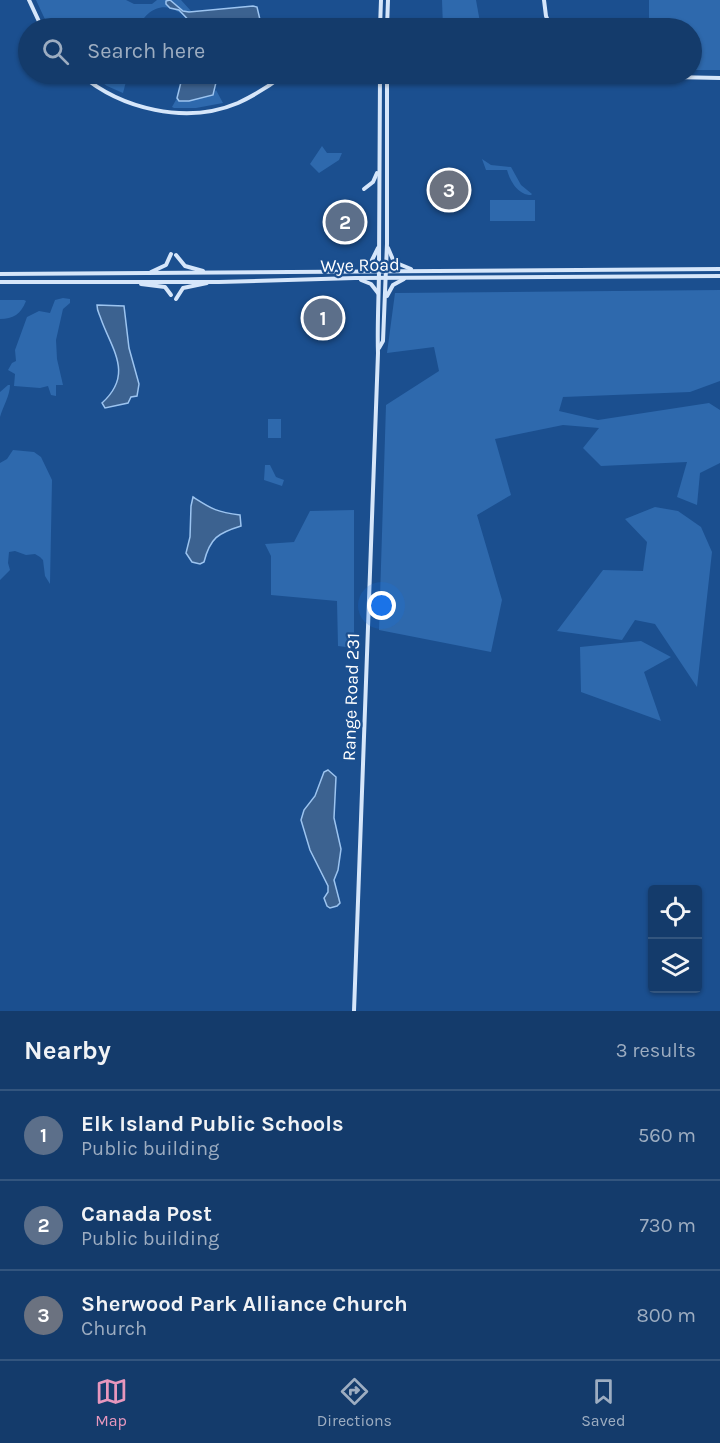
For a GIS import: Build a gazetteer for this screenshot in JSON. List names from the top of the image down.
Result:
{
  "streets": {
    "main road": ["Wye Road", "Range Road 231"]
  },
  "crossings": [
    ["Wye Road", "Range Road 231"]
  ],
  "page": {
    "search": "Search here",
    "pins": ["3", "2", "1"],
    "heading": ["Nearby", "3 results"],
    "list": [
      {
        "mark": "1",
        "name": "Elk Island Public Schools",
        "note": "Public building",
        "value": "560 m"
      },
      {
        "mark": "2",
        "name": "Canada Post",
        "note": "Public building",
        "value": "730 m"
      },
      {
        "mark": "3",
        "name": "Sherwood Park Alliance Church",
        "note": "Church",
        "value": "800 m"
      }
    ],
    "nav": ["Map", "Directions", "Saved"]
  }
}
